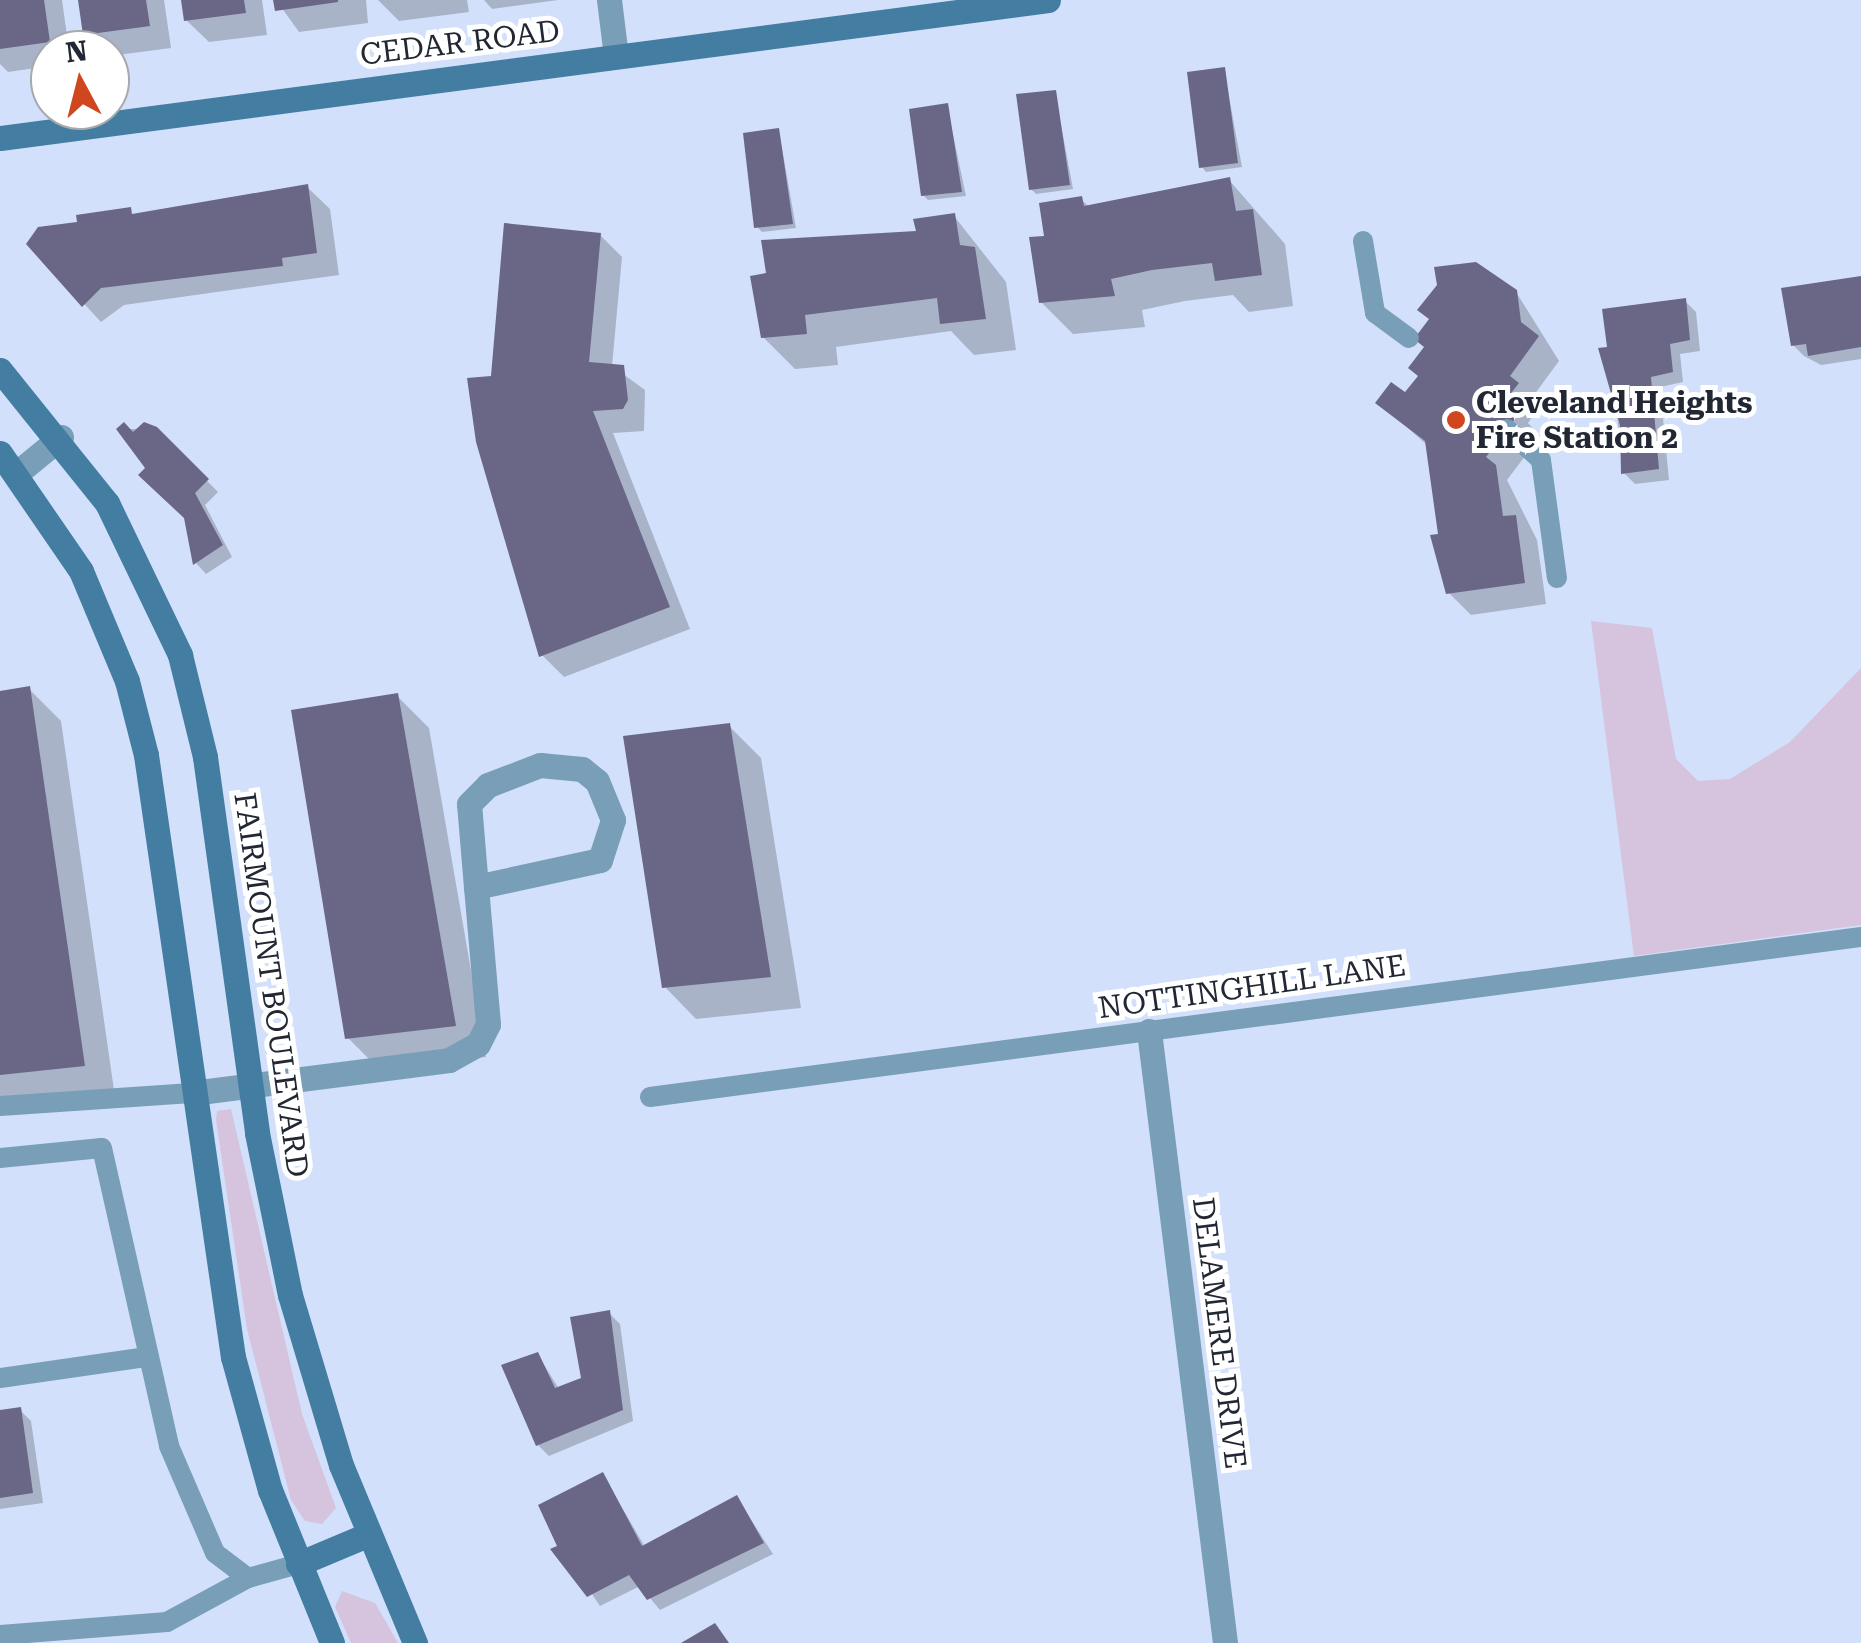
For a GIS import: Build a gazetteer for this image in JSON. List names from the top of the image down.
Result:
{
  "streets": {
    "main road": ["CEDAR ROAD", "FAIRMOUNT BOULEVARD"],
    "street": ["DELAMERE DRIVE"],
    "lane": ["NOTTINGHILL LANE"]
  },
  "crossings": [
    ["NOTTINGHILL LANE", "DELAMERE DRIVE"]
  ],
  "places": ["Cleveland Heights Fire Station 2"],
  "north": "top"
}
